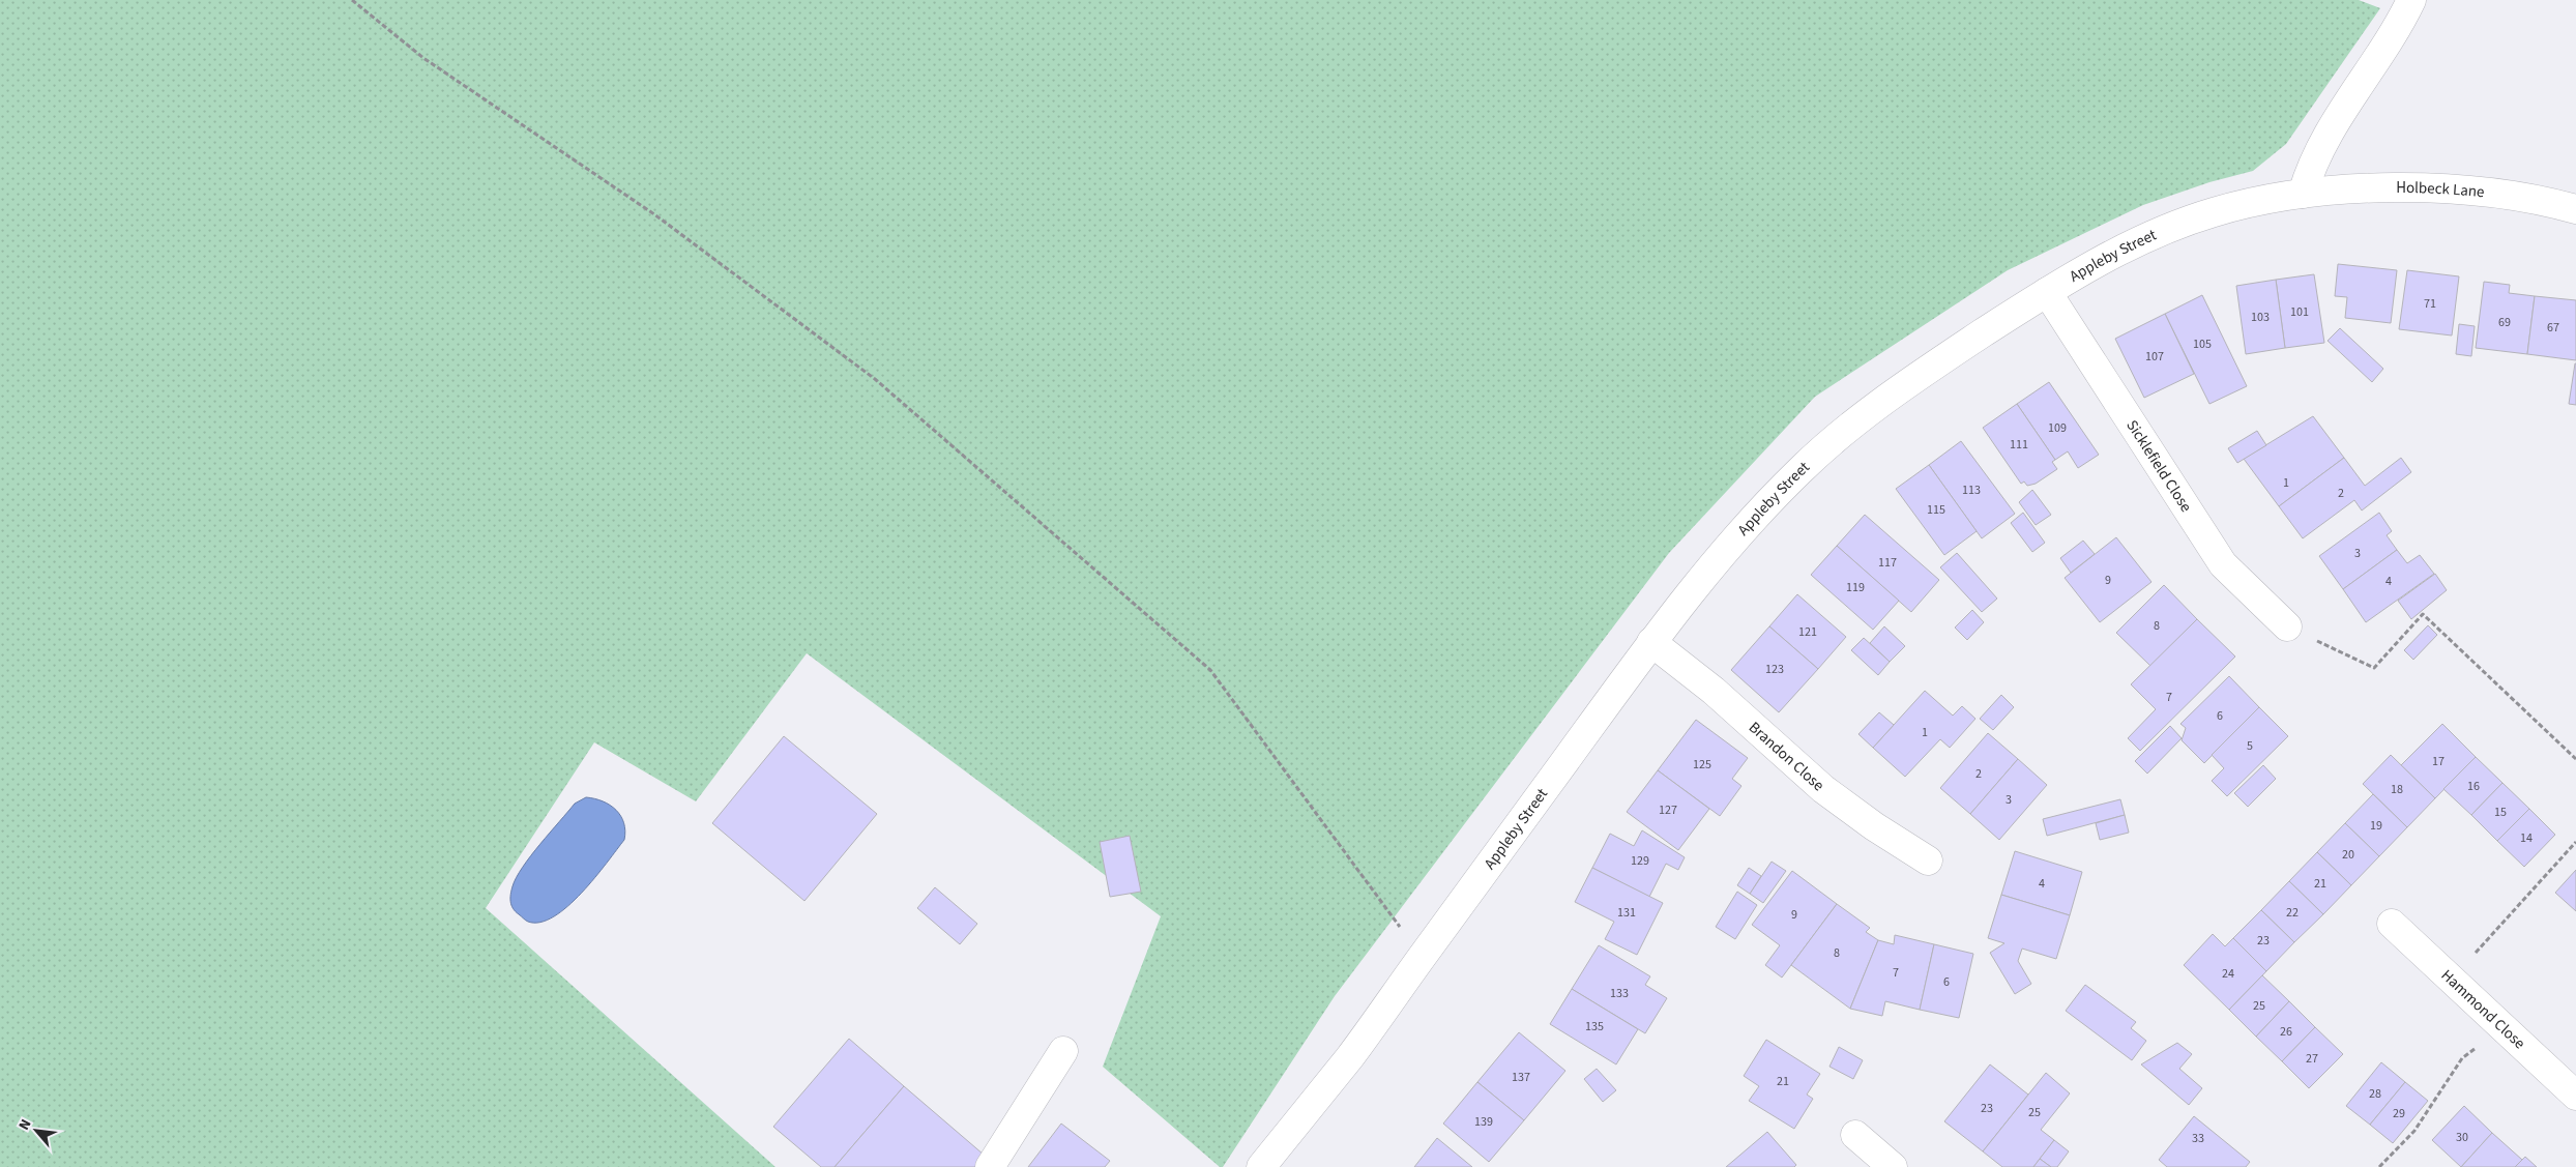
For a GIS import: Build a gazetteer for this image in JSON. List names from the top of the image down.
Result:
{
  "streets": {
    "street": [
      "Holbeck Lane",
      "Appleby Street",
      "Sicklefield Close",
      "Brandon Close",
      "Hammond Close"
    ]
  },
  "crossings": [
    ["Holbeck Lane", "Appleby Street"],
    ["Appleby Street", "Sicklefield Close"],
    ["Appleby Street", "Brandon Close"]
  ],
  "house_numbers": [
    "71",
    "101",
    "103",
    "69",
    "67",
    "105",
    "107",
    "109",
    "111",
    "1",
    "113",
    "2",
    "115",
    "3",
    "117",
    "9",
    "4",
    "119",
    "8",
    "121",
    "123",
    "7",
    "6",
    "1",
    "5",
    "17",
    "125",
    "2",
    "16",
    "18",
    "3",
    "127",
    "15",
    "19",
    "14",
    "20",
    "129",
    "4",
    "21",
    "131",
    "22",
    "9",
    "23",
    "8",
    "7",
    "24",
    "6",
    "133",
    "25",
    "135",
    "26",
    "27",
    "137",
    "21",
    "28",
    "23",
    "25",
    "29",
    "139",
    "30",
    "33"
  ],
  "north": "top left"
}
